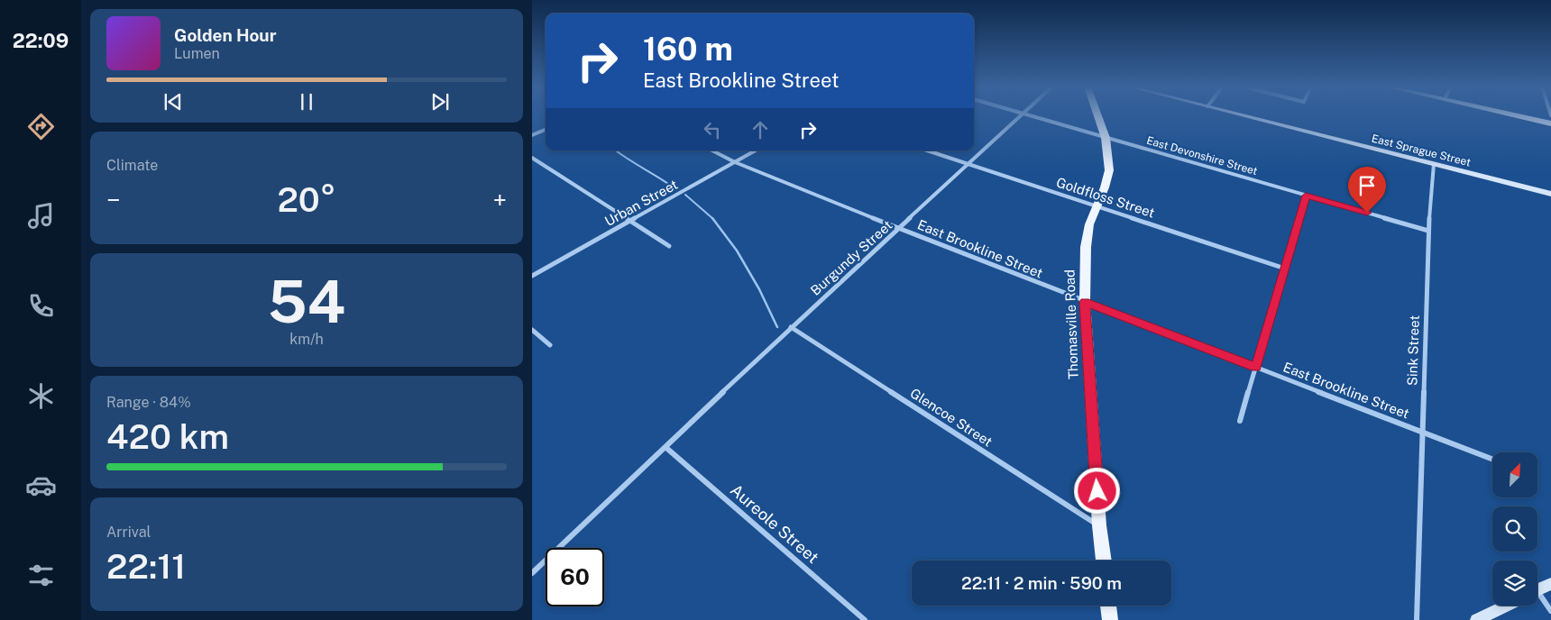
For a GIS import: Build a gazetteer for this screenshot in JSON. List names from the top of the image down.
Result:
{
  "streets": {
    "main road": ["Thomasville Road"],
    "street": [
      "East Sprague Street",
      "East Devonshire Street",
      "Goldfloss Street",
      "Urban Street",
      "East Brookline Street",
      "Burgundy Street",
      "Sink Street",
      "Glencoe Street",
      "Aureole Street"
    ]
  },
  "crossings": [
    ["East Sprague Street", "Sink Street"],
    ["East Devonshire Street", "Thomasville Road"],
    ["East Devonshire Street", "Sink Street"],
    ["Goldfloss Street", "Burgundy Street"],
    ["Goldfloss Street", "Thomasville Road"],
    ["Urban Street", "East Brookline Street"],
    ["East Brookline Street", "Burgundy Street"],
    ["East Brookline Street", "Thomasville Road"],
    ["East Brookline Street", "Sink Street"],
    ["Burgundy Street", "Glencoe Street"],
    ["Burgundy Street", "Aureole Street"],
    ["Thomasville Road", "Glencoe Street"]
  ],
  "north": "top right",
  "page": {
    "tabs": "22:09",
    "turn": ["160 m", "East Brookline Street"],
    "song": ["Golden Hour", "Lumen"],
    "tile": [
      "Climate",
      ["54", "km/h"],
      ["Range · 84%", "420 km"],
      ["Arrival", "22:11"]
    ],
    "heat": ["−", "20°", "+"],
    "limit": "60",
    "trip": "22:11 · 2 min · 590 m"
  }
}
